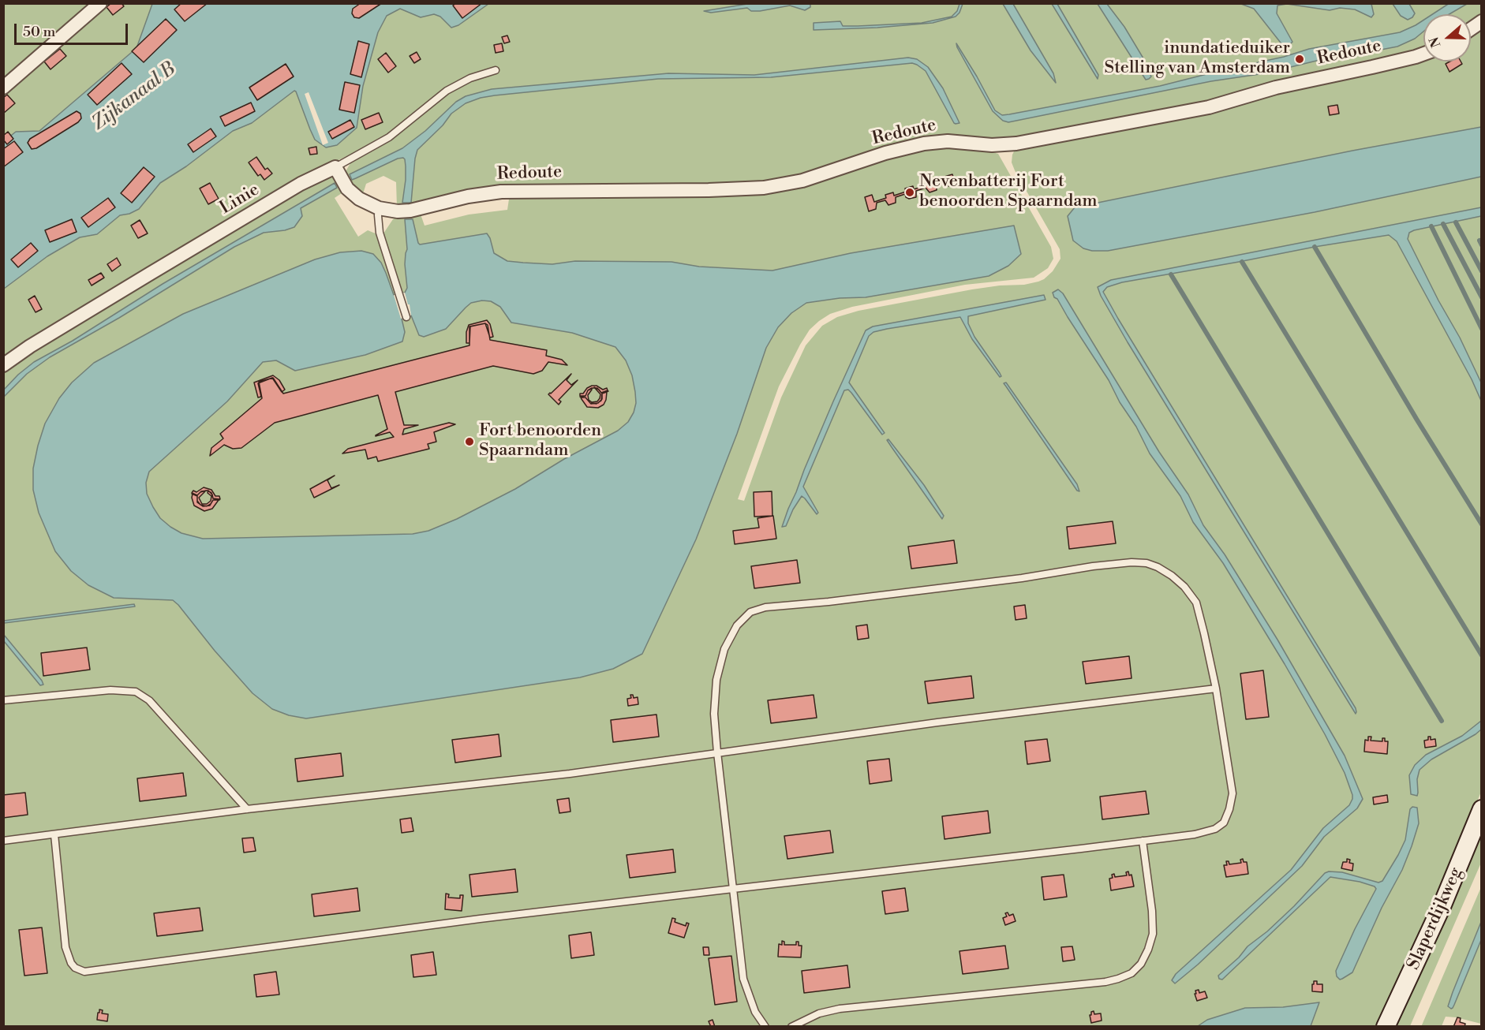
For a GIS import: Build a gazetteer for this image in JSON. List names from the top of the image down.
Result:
{
  "streets": {
    "street": ["Redoute", "Linie", "Slaperdijkweg"]
  },
  "crossings": [
    ["Redoute", "Linie"]
  ],
  "water": ["Zijkanaal B"],
  "places": ["inundatieduiker Stelling van Amsterdam", "Nevenbatterij Fort benoorden Spaarndam", "Fort benoorden Spaarndam"],
  "scale_bar": "50 m",
  "north": "left"
}
